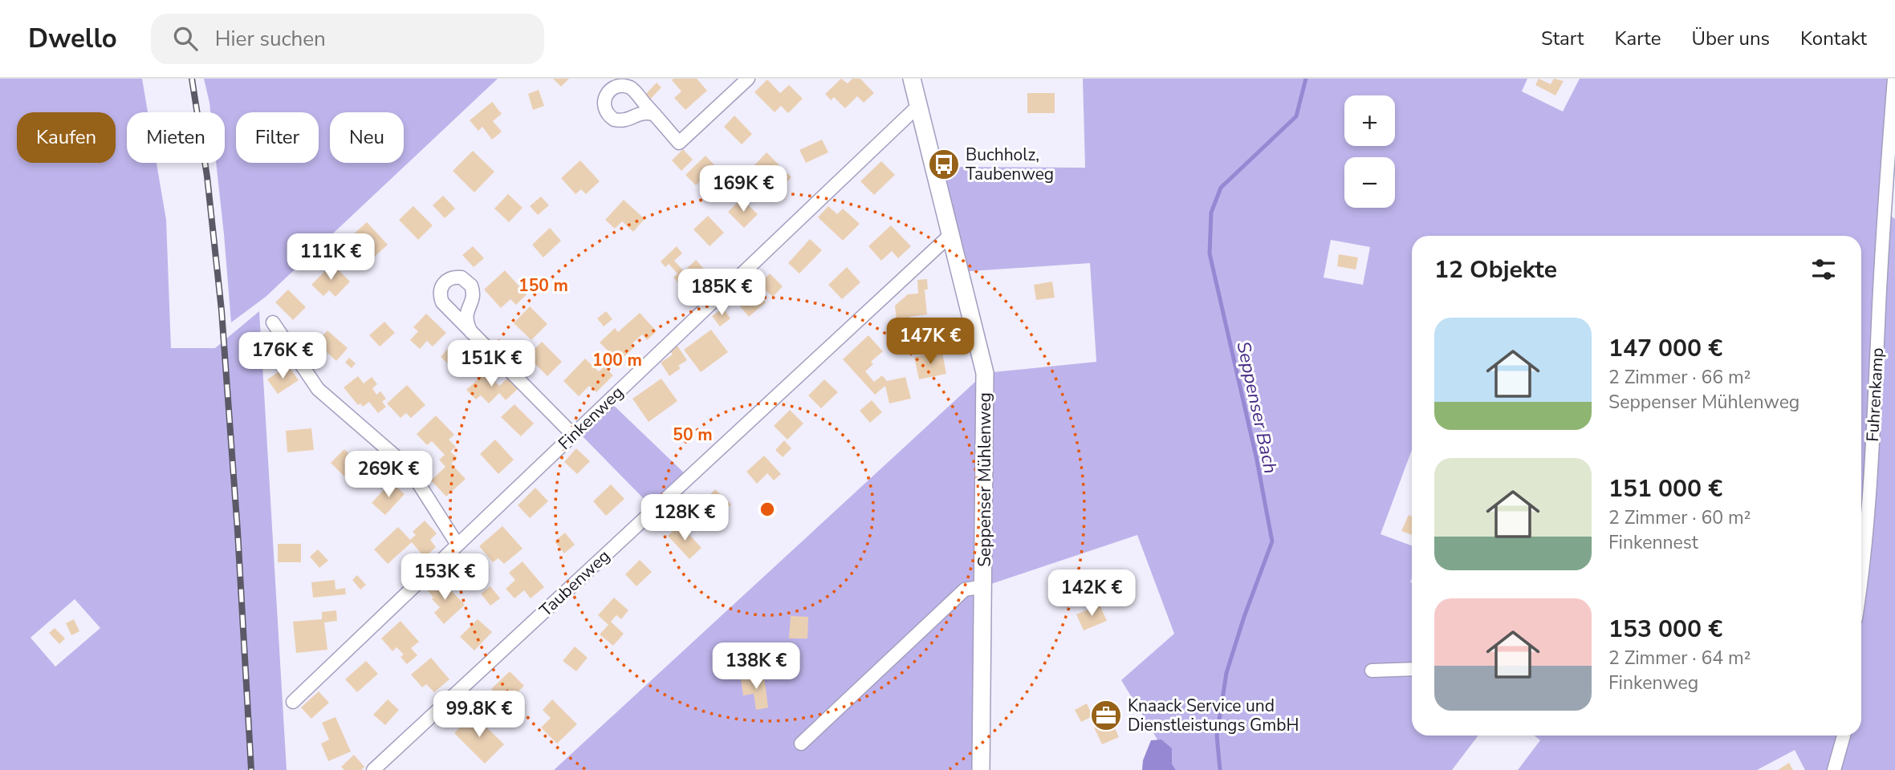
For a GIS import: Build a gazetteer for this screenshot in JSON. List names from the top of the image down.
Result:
{
  "streets": {
    "street": [
      "Fuhrenkamp",
      "Finkenweg",
      "Seppenser Mühlenweg",
      "Taubenweg"
    ]
  },
  "crossings": [
    ["Finkenweg", "Seppenser Mühlenweg"],
    ["Seppenser Mühlenweg", "Taubenweg"]
  ],
  "water": ["Seppenser Bach"],
  "places": {
    "bus stop": ["Buchholz, Taubenweg"],
    "office": ["Knaack Service und Dienstleistungs GmbH"]
  },
  "page": {
    "header": "Dwello",
    "search": "Hier suchen",
    "nav": [
      "Start",
      "Karte",
      "Über uns",
      "Kontakt"
    ],
    "map_buttons": ["+", "−"],
    "chip": [
      "Kaufen",
      "Mieten",
      "Filter",
      "Neu"
    ],
    "price": [
      "169K €",
      "111K €",
      "185K €",
      "147K €",
      "176K €",
      "151K €",
      "269K €",
      "128K €",
      "153K €",
      "142K €",
      "138K €",
      "99.8K €"
    ],
    "heading": "12 Objekte",
    "list": [
      {
        "name": "147 000 €",
        "note": "2 Zimmer · 66 m² · Seppenser Mühlenweg"
      },
      {
        "name": "151 000 €",
        "note": "2 Zimmer · 60 m² · Finkennest"
      },
      {
        "name": "153 000 €",
        "note": "2 Zimmer · 64 m² · Finkenweg"
      }
    ]
  },
  "rings": ["150 m", "100 m", "50 m"]
}
